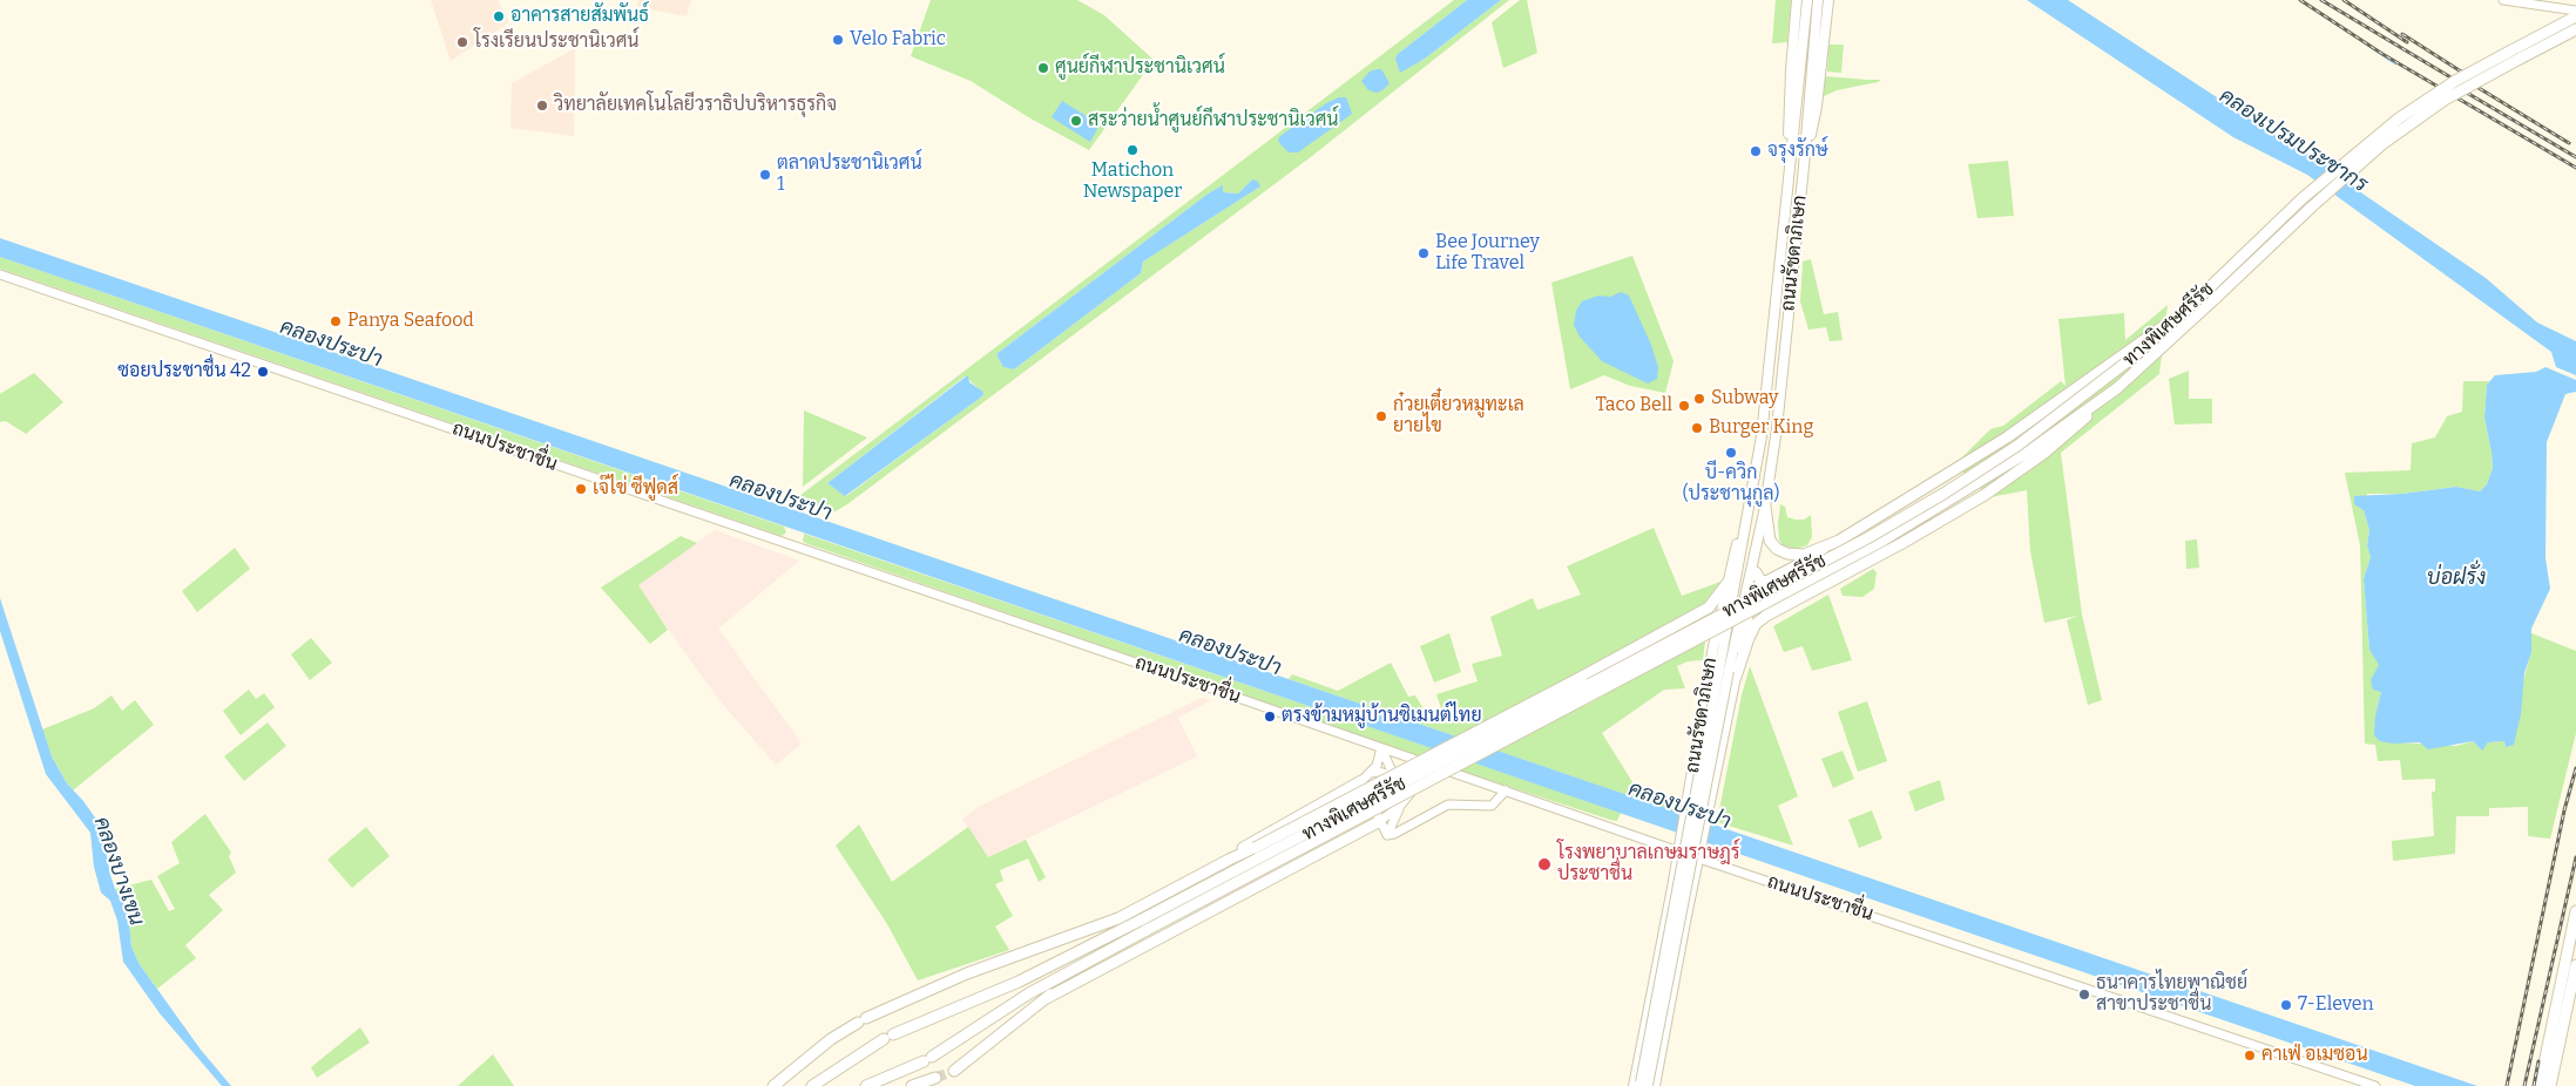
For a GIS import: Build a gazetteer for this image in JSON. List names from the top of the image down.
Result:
{
  "streets": {
    "highway": ["ทางพิเศษศรีรัช"],
    "main road": ["ถนนรัชดาภิเษก", "ถนนประชาชื่น"]
  },
  "crossings": [
    ["ถนนรัชดาภิเษก", "ถนนประชาชื่น"]
  ],
  "water": [
    "คลองเปรมประชากร",
    "คลองประปา",
    "บ่อฝรั่ง",
    "คลองบางเขน"
  ],
  "places": [
    "อาคารสายสัมพันธ์",
    "Velo Fabric",
    "โรงเรียนประชานิเวศน์",
    "ศูนย์กีฬาประชานิเวศน์",
    "วิทยาลัยเทคโนโลยีวราธิปบริหารธุรกิจ",
    "สระว่ายน้ำศูนย์กีฬาประชานิเวศน์",
    "Matichon Newspaper",
    "จรุงรักษ์",
    "ตลาดประชานิเวศน์ 1",
    "Bee Journey Life Travel",
    "Panya Seafood",
    "ซอยประชาชื่น 42",
    "Subway",
    "Taco Bell",
    "ก๋วยเตี๋ยวหมูทะเล ยายไข",
    "Burger King",
    "บี-ควิก (ประชานุกูล)",
    "เจ๊ไข่ ซีฟูดส์",
    "ตรงข้ามหมู่บ้านซิเมนต์ไทย",
    "โรงพยาบาลเกษมราษฎร์ ประชาชื่น",
    "ธนาคารไทยพาณิชย์ สาขาประชาชื่น",
    "7-Eleven",
    "คาเฟ่ อเมซอน"
  ]
}
